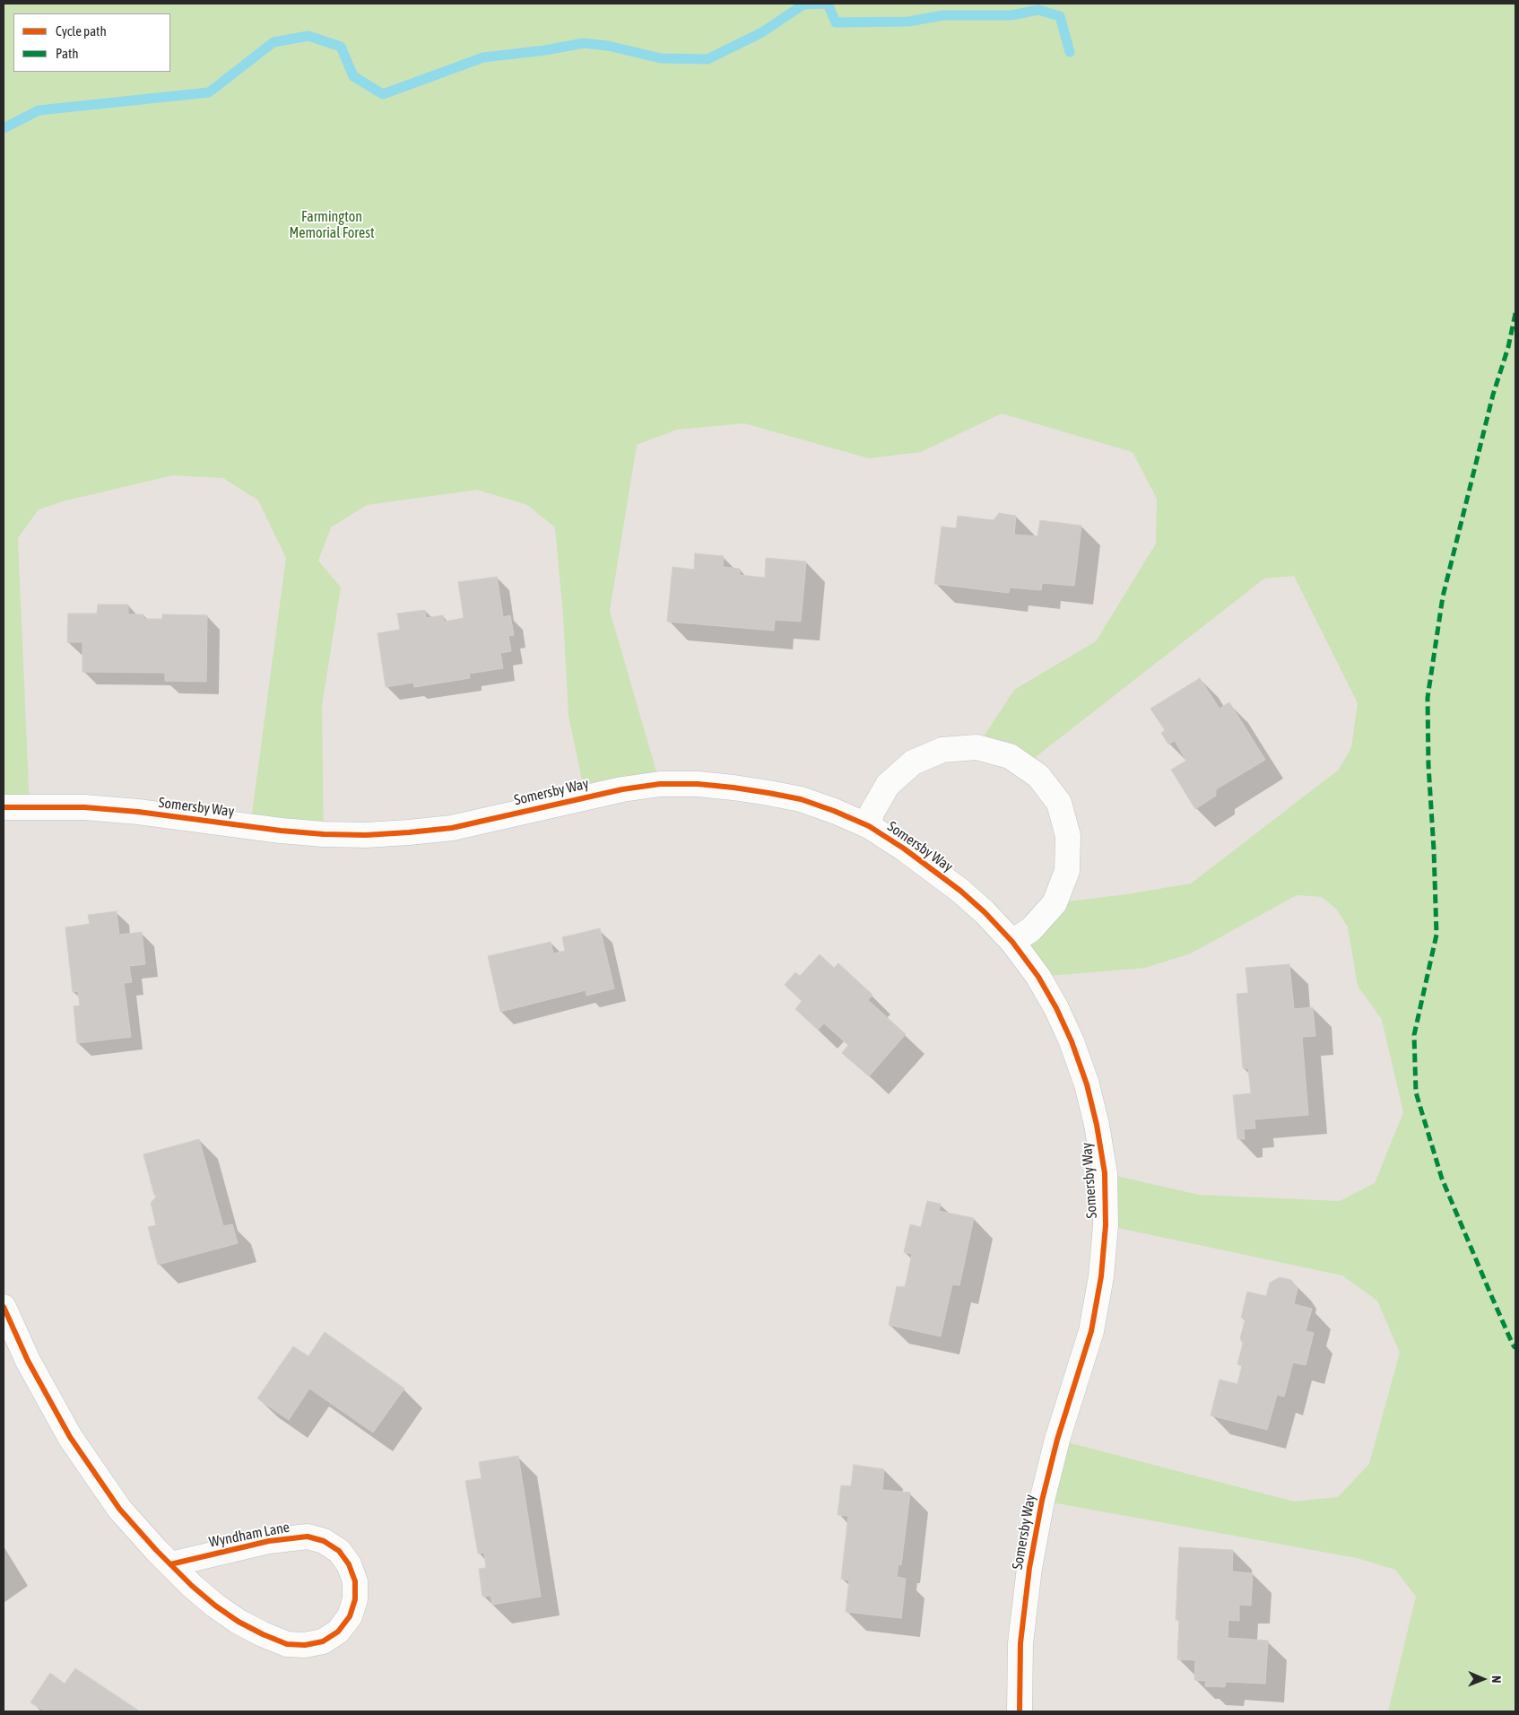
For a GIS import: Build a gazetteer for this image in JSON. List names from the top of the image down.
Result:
{
  "streets": {
    "street": ["Somersby Way", "Wyndham Lane"]
  },
  "parks": ["Farmington Memorial Forest"],
  "legend": ["Cycle path", "Path"],
  "north": "right"
}
